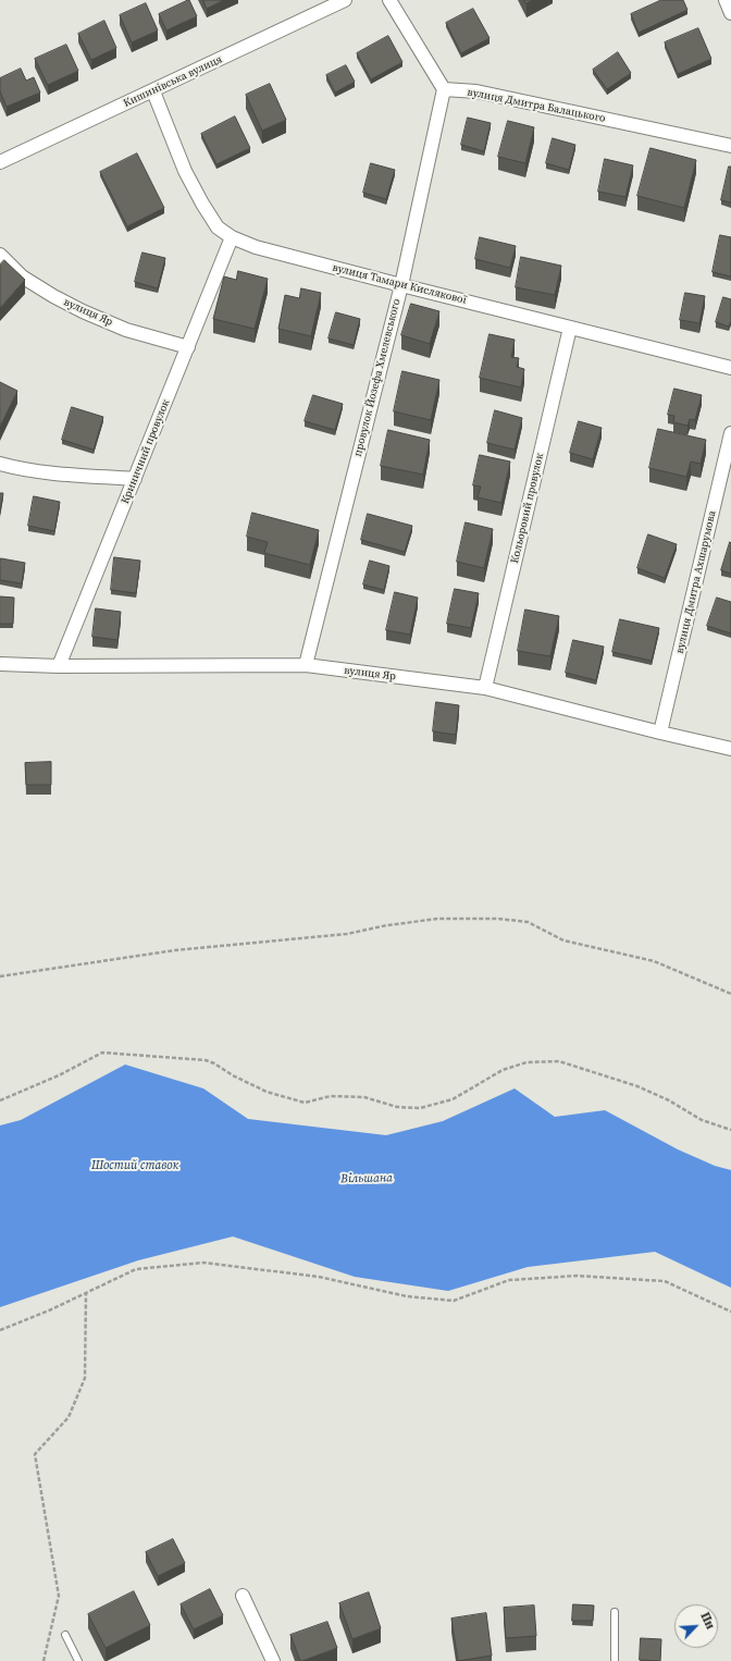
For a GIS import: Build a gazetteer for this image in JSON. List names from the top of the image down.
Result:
{
  "streets": {
    "street": [
      "Кишинівська вулиця",
      "вулиця Дмитра Балацького",
      "вулиця Тамари Кислякової",
      "вулиця Яр",
      "провулок Йозефа Хмелевського",
      "Криничний провулок",
      "Кольоровий провулок",
      "вулиця Дмитра Ахшарумова"
    ]
  },
  "crossings": [
    ["Кишинівська вулиця", "вулиця Тамари Кислякової"],
    ["вулиця Дмитра Балацького", "провулок Йозефа Хмелевського"],
    ["вулиця Тамари Кислякової", "провулок Йозефа Хмелевського"],
    ["вулиця Тамари Кислякової", "Криничний провулок"],
    ["вулиця Тамари Кислякової", "Кольоровий провулок"],
    ["вулиця Яр", "провулок Йозефа Хмелевського"],
    ["вулиця Яр", "Криничний провулок"],
    ["вулиця Яр", "Кольоровий провулок"],
    ["вулиця Яр", "вулиця Дмитра Ахшарумова"]
  ],
  "water": ["Шостий ставок", "Вільшана"],
  "north": "top right"
}
